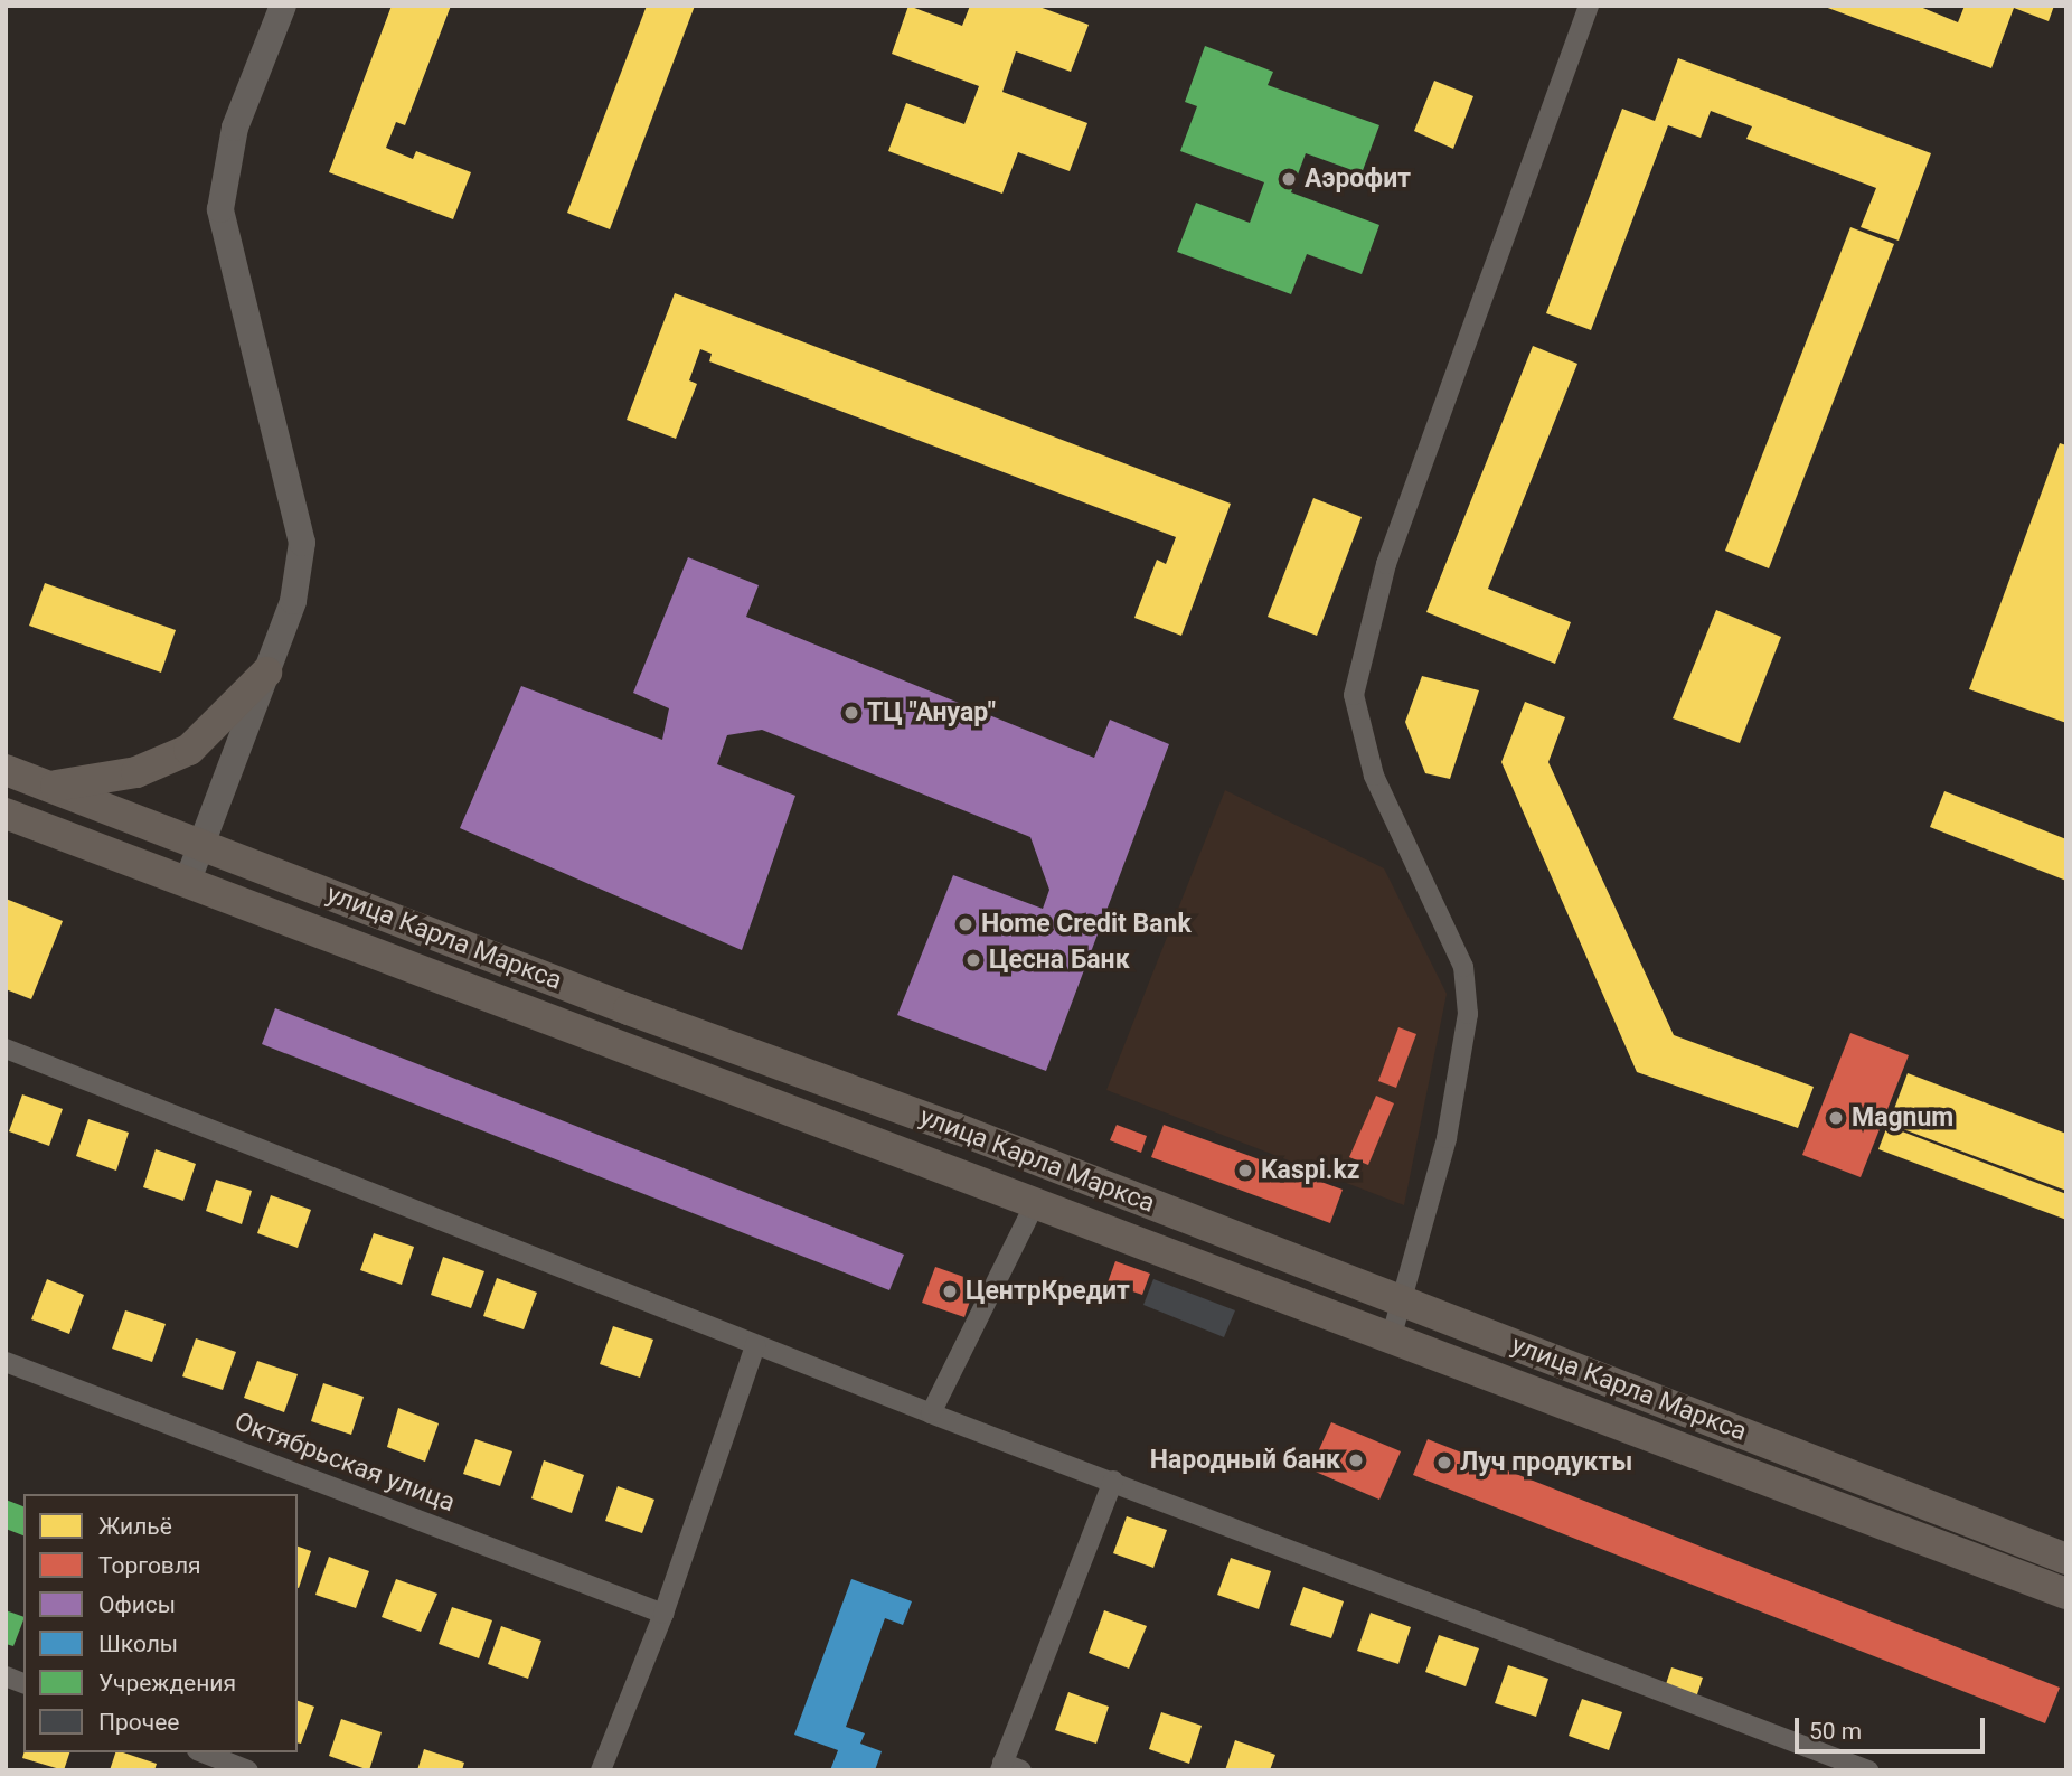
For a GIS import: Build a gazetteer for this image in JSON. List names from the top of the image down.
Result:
{
  "streets": {
    "main road": ["улица Карла Маркса"],
    "street": ["Октябрьская улица"]
  },
  "places": [
    "Аэрофит",
    "ТЦ \"Ануар\"",
    "Home Credit Bank",
    "Цесна Банк",
    "Magnum",
    "Kaspi.kz",
    "ЦентрКредит",
    "Народный банк",
    "Луч продукты"
  ],
  "legend": [
    "Жильё",
    "Торговля",
    "Офисы",
    "Школы",
    "Учреждения",
    "Прочее"
  ],
  "scale_bar": "50 m"
}
